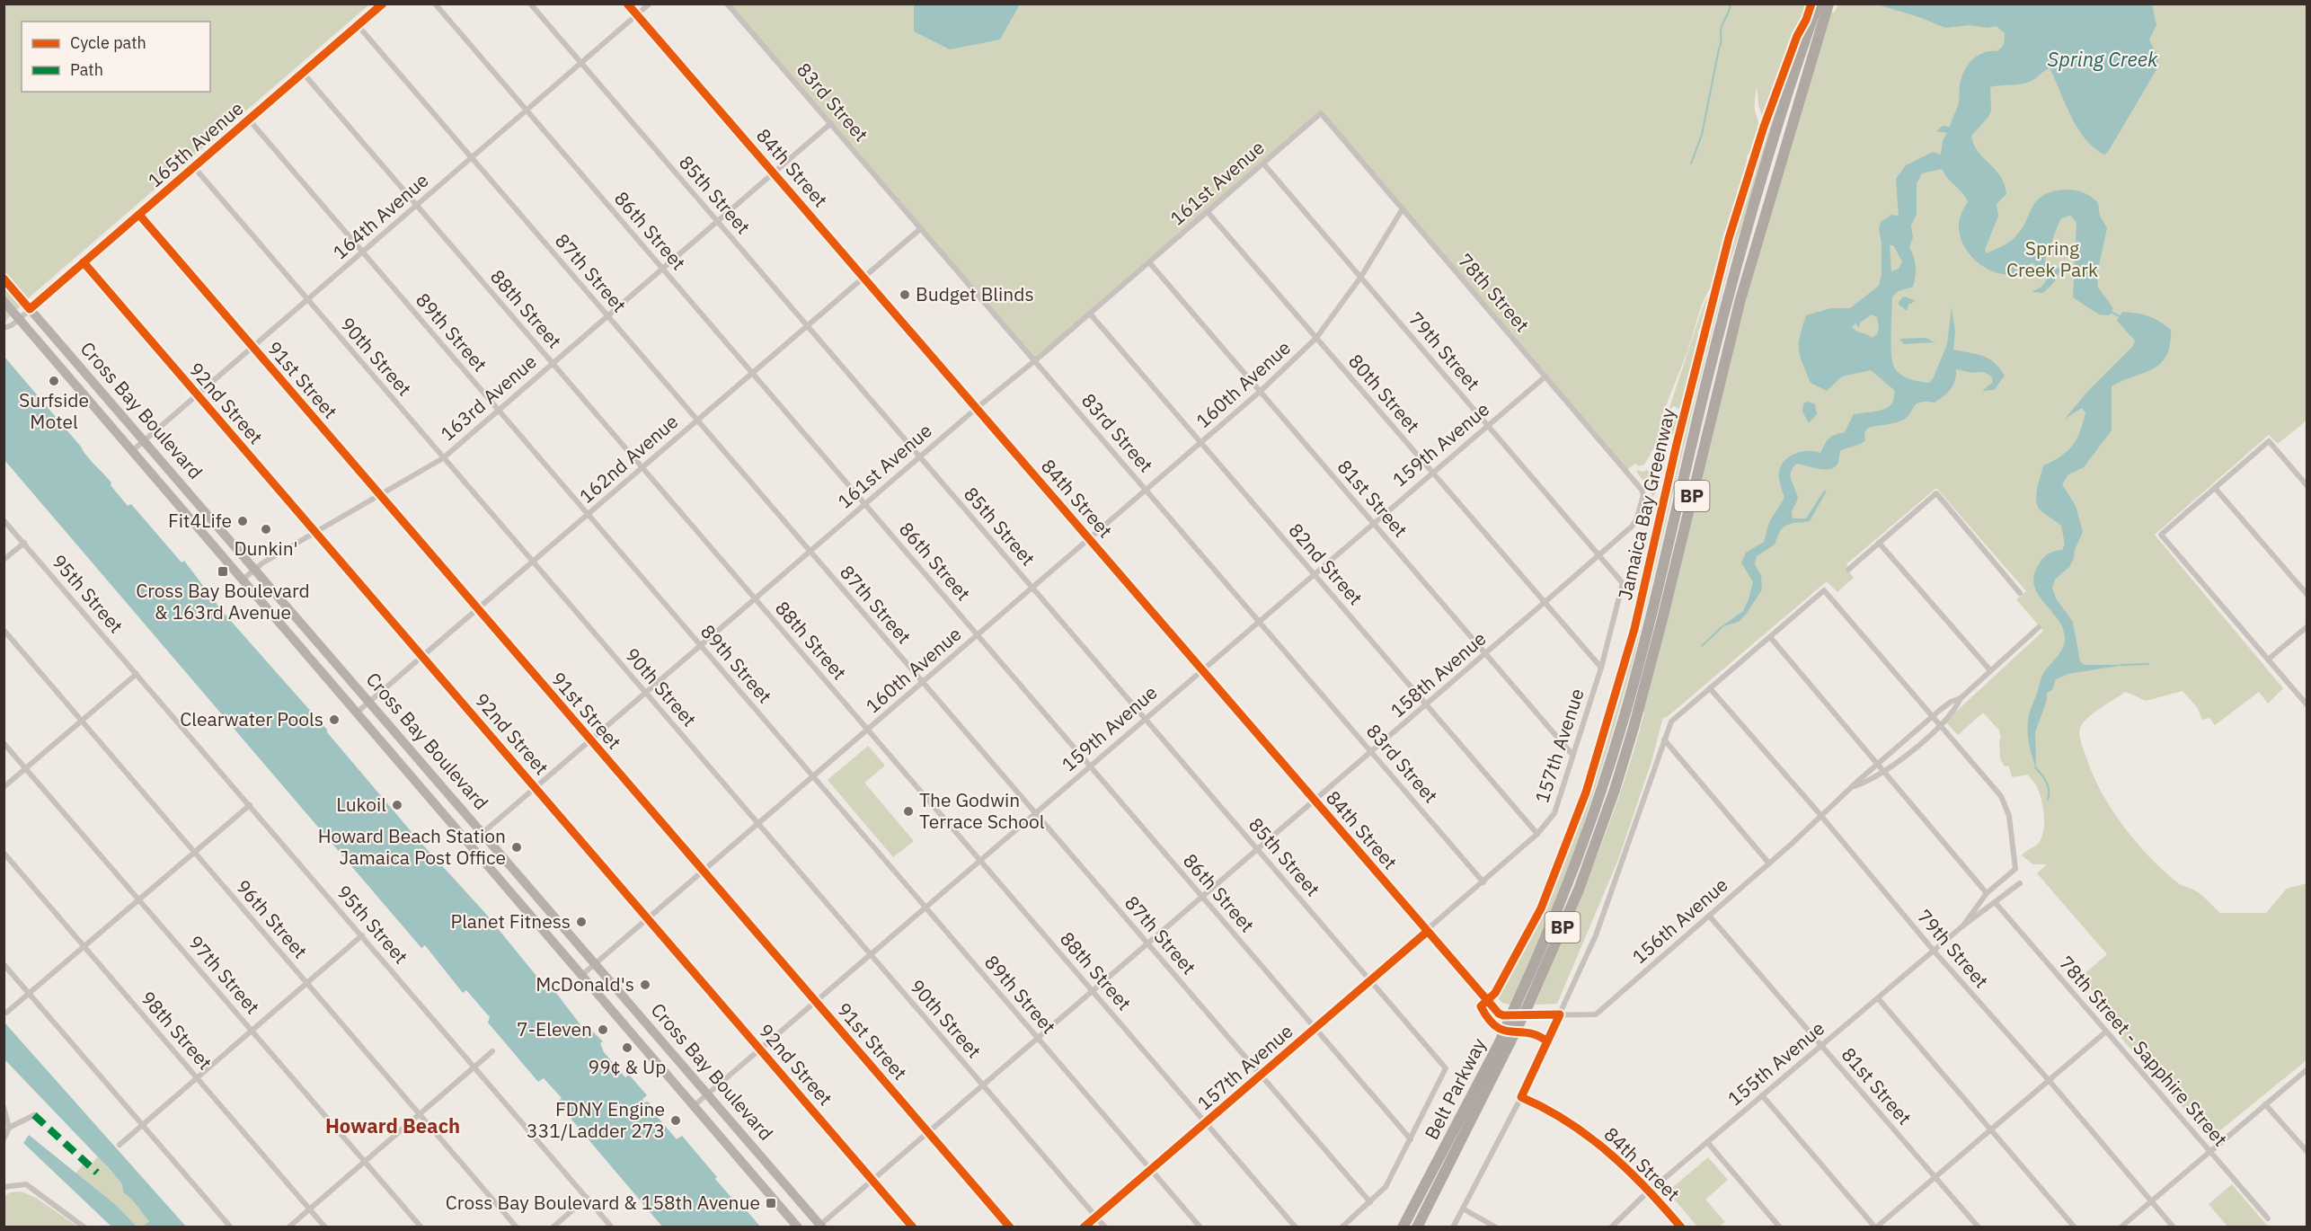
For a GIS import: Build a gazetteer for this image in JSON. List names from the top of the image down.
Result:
{
  "streets": {
    "highway": ["BP", "Belt Parkway"],
    "main road": ["Cross Bay Boulevard"],
    "street": [
      "83rd Street",
      "165th Avenue",
      "84th Street",
      "161st Avenue",
      "85th Street",
      "164th Avenue",
      "86th Street",
      "87th Street",
      "78th Street",
      "88th Street",
      "89th Street",
      "79th Street",
      "90th Street",
      "91st Street",
      "160th Avenue",
      "80th Street",
      "163rd Avenue",
      "92nd Street",
      "159th Avenue",
      "162nd Avenue",
      "81st Street",
      "82nd Street",
      "95th Street",
      "158th Avenue",
      "157th Avenue",
      "96th Street",
      "156th Avenue",
      "97th Street",
      "98th Street",
      "78th Street - Sapphire Street",
      "155th Avenue"
    ],
    "cycle path": ["Jamaica Bay Greenway"]
  },
  "crossings": [
    ["83rd Street", "161st Avenue"],
    ["83rd Street", "160th Avenue"],
    ["83rd Street", "163rd Avenue"],
    ["83rd Street", "159th Avenue"],
    ["83rd Street", "162nd Avenue"],
    ["83rd Street", "158th Avenue"],
    ["83rd Street", "157th Avenue"],
    ["165th Avenue", "87th Street"],
    ["165th Avenue", "88th Street"],
    ["165th Avenue", "89th Street"],
    ["165th Avenue", "90th Street"],
    ["165th Avenue", "91st Street"],
    ["165th Avenue", "92nd Street"],
    ["165th Avenue", "Cross Bay Boulevard"],
    ["84th Street", "161st Avenue"],
    ["84th Street", "164th Avenue"],
    ["84th Street", "160th Avenue"],
    ["84th Street", "163rd Avenue"],
    ["84th Street", "159th Avenue"],
    ["84th Street", "162nd Avenue"],
    ["84th Street", "158th Avenue"],
    ["84th Street", "157th Avenue"],
    ["84th Street", "156th Avenue"],
    ["84th Street", "155th Avenue"],
    ["161st Avenue", "85th Street"],
    ["161st Avenue", "86th Street"],
    ["161st Avenue", "87th Street"],
    ["161st Avenue", "78th Street"],
    ["161st Avenue", "88th Street"],
    ["161st Avenue", "89th Street"],
    ["161st Avenue", "79th Street"],
    ["161st Avenue", "90th Street"],
    ["161st Avenue", "91st Street"],
    ["161st Avenue", "80th Street"],
    ["161st Avenue", "92nd Street"],
    ["161st Avenue", "Cross Bay Boulevard"],
    ["161st Avenue", "81st Street"],
    ["161st Avenue", "82nd Street"],
    ["85th Street", "164th Avenue"],
    ["85th Street", "86th Street"],
    ["85th Street", "160th Avenue"],
    ["85th Street", "163rd Avenue"],
    ["85th Street", "159th Avenue"],
    ["85th Street", "162nd Avenue"],
    ["85th Street", "158th Avenue"],
    ["85th Street", "157th Avenue"],
    ["164th Avenue", "86th Street"],
    ["164th Avenue", "87th Street"],
    ["164th Avenue", "88th Street"],
    ["164th Avenue", "89th Street"],
    ["164th Avenue", "90th Street"],
    ["164th Avenue", "91st Street"],
    ["164th Avenue", "92nd Street"],
    ["164th Avenue", "Cross Bay Boulevard"],
    ["86th Street", "160th Avenue"],
    ["86th Street", "163rd Avenue"],
    ["86th Street", "159th Avenue"],
    ["86th Street", "162nd Avenue"],
    ["86th Street", "158th Avenue"],
    ["86th Street", "157th Avenue"],
    ["87th Street", "160th Avenue"],
    ["87th Street", "163rd Avenue"],
    ["87th Street", "159th Avenue"],
    ["87th Street", "162nd Avenue"],
    ["87th Street", "158th Avenue"],
    ["87th Street", "157th Avenue"],
    ["78th Street", "160th Avenue"],
    ["78th Street", "159th Avenue"],
    ["78th Street", "158th Avenue"],
    ["88th Street", "160th Avenue"],
    ["88th Street", "163rd Avenue"],
    ["88th Street", "159th Avenue"],
    ["88th Street", "162nd Avenue"],
    ["88th Street", "158th Avenue"],
    ["88th Street", "157th Avenue"],
    ["89th Street", "160th Avenue"],
    ["89th Street", "163rd Avenue"],
    ["89th Street", "159th Avenue"],
    ["89th Street", "162nd Avenue"],
    ["89th Street", "158th Avenue"],
    ["89th Street", "157th Avenue"],
    ["79th Street", "160th Avenue"],
    ["79th Street", "159th Avenue"],
    ["79th Street", "158th Avenue"],
    ["79th Street", "157th Avenue"],
    ["79th Street", "156th Avenue"],
    ["79th Street", "155th Avenue"],
    ["90th Street", "160th Avenue"],
    ["90th Street", "163rd Avenue"],
    ["90th Street", "159th Avenue"],
    ["90th Street", "162nd Avenue"],
    ["90th Street", "158th Avenue"],
    ["90th Street", "157th Avenue"],
    ["91st Street", "160th Avenue"],
    ["91st Street", "163rd Avenue"],
    ["91st Street", "159th Avenue"],
    ["91st Street", "162nd Avenue"],
    ["91st Street", "158th Avenue"],
    ["160th Avenue", "80th Street"],
    ["160th Avenue", "92nd Street"],
    ["160th Avenue", "Cross Bay Boulevard"],
    ["160th Avenue", "81st Street"],
    ["160th Avenue", "82nd Street"],
    ["80th Street", "159th Avenue"],
    ["80th Street", "158th Avenue"],
    ["80th Street", "157th Avenue"],
    ["163rd Avenue", "92nd Street"],
    ["163rd Avenue", "Cross Bay Boulevard"],
    ["92nd Street", "159th Avenue"],
    ["92nd Street", "162nd Avenue"],
    ["92nd Street", "158th Avenue"],
    ["Cross Bay Boulevard", "159th Avenue"],
    ["Cross Bay Boulevard", "162nd Avenue"],
    ["Cross Bay Boulevard", "158th Avenue"],
    ["159th Avenue", "81st Street"],
    ["159th Avenue", "82nd Street"],
    ["81st Street", "158th Avenue"],
    ["81st Street", "157th Avenue"],
    ["81st Street", "156th Avenue"],
    ["81st Street", "155th Avenue"],
    ["82nd Street", "158th Avenue"],
    ["82nd Street", "157th Avenue"],
    ["156th Avenue", "155th Avenue"],
    ["78th Street - Sapphire Street", "155th Avenue"]
  ],
  "districts": ["Howard Beach"],
  "water": ["Spring Creek"],
  "parks": ["Spring Creek Park"],
  "places": {
    "other": [
      "Budget Blinds",
      "Surfside Motel",
      "Fit4Life",
      "Dunkin'",
      "Clearwater Pools",
      "Lukoil",
      "The Godwin Terrace School",
      "Howard Beach Station Jamaica Post Office",
      "Planet Fitness",
      "McDonald's",
      "7-Eleven",
      "99¢ & Up",
      "FDNY Engine 331/Ladder 273"
    ],
    "transit": ["Cross Bay Boulevard & 163rd Avenue", "Cross Bay Boulevard & 158th Avenue"]
  },
  "legend": ["Cycle path", "Path"]
}
